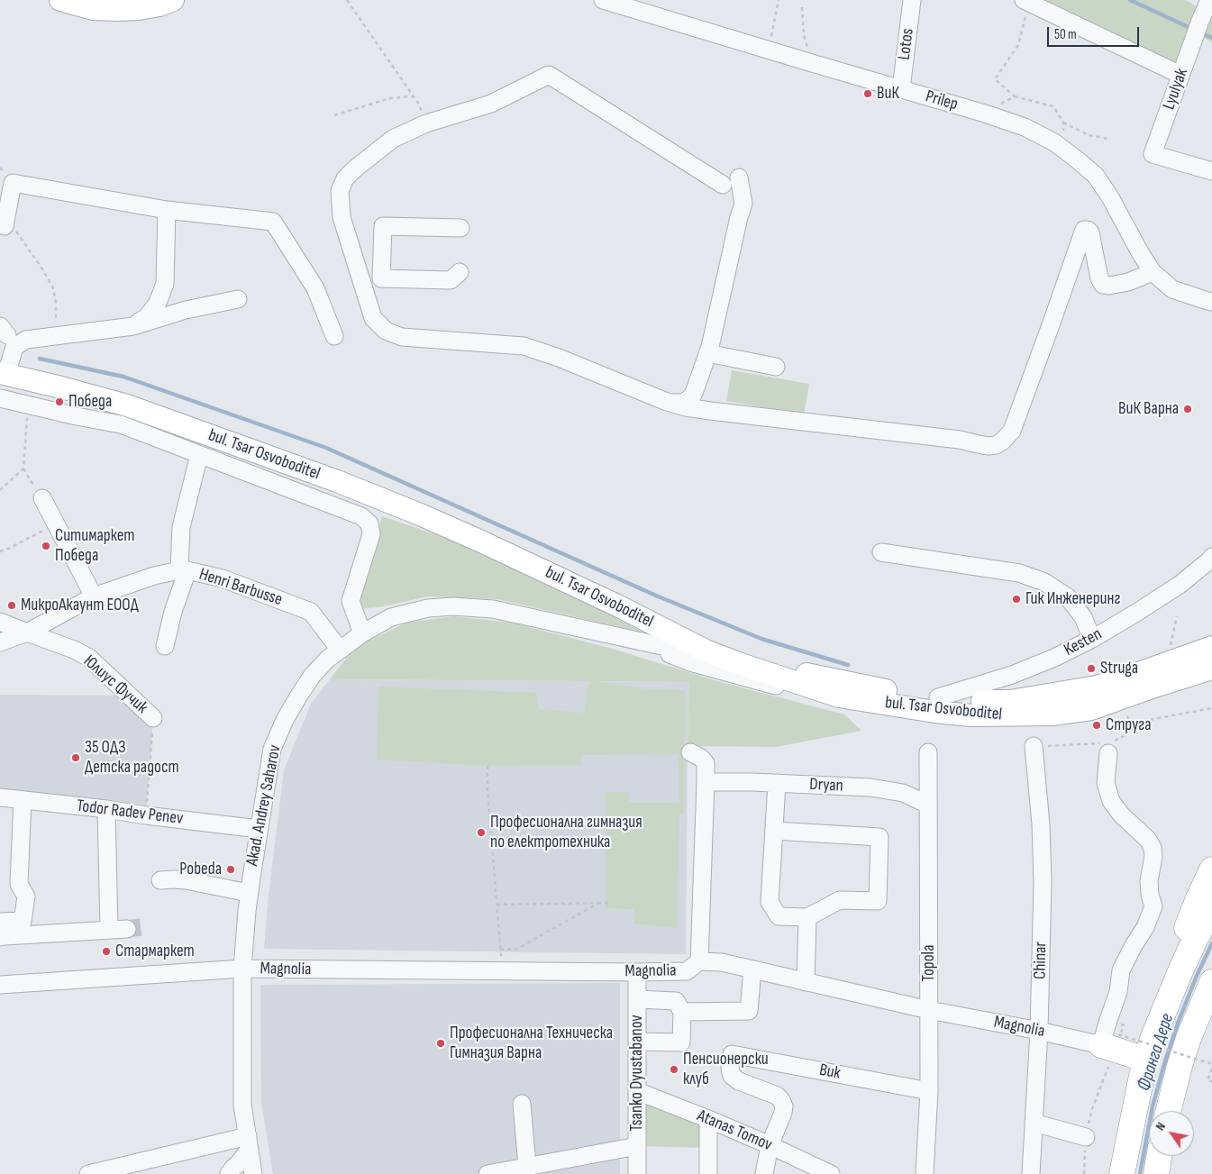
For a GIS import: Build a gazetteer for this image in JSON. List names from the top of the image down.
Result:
{
  "streets": {
    "main road": ["bul. Tsar Osvoboditel"],
    "street": [
      "Lotos",
      "Lyulyak",
      "Prilep",
      "Henri Barbusse",
      "Kesten",
      "Юлиус Фучик",
      "Dryan",
      "Akad. Andrey Saharov",
      "Todor Radev Penev",
      "Chinar",
      "Topola",
      "Magnolia",
      "Buk",
      "Tsanko Dyustabanov",
      "Atanas Tomov"
    ]
  },
  "crossings": [
    ["Lotos", "Prilep"],
    ["bul. Tsar Osvoboditel", "Kesten"],
    ["Henri Barbusse", "Юлиус Фучик"],
    ["Henri Barbusse", "Akad. Andrey Saharov"],
    ["Dryan", "Topola"],
    ["Akad. Andrey Saharov", "Todor Radev Penev"],
    ["Akad. Andrey Saharov", "Magnolia"],
    ["Chinar", "Magnolia"],
    ["Topola", "Magnolia"],
    ["Topola", "Buk"],
    ["Magnolia", "Tsanko Dyustabanov"],
    ["Buk", "Atanas Tomov"],
    ["Tsanko Dyustabanov", "Atanas Tomov"]
  ],
  "water": ["Франга Дере"],
  "places": [
    "ВиК",
    "Победа",
    "ВиК Варна",
    "Ситимаркет Победа",
    "Гик Инженеринг",
    "МикроАкаунт ЕООД",
    "Struga",
    "Струга",
    "35 ОДЗ Детска радост",
    "Професионална гимназия по електротехника",
    "Pobeda",
    "Стармаркет",
    "Професионална Техническа Гимназия Варна",
    "Пенсионерски клуб"
  ],
  "scale_bar": "50 m",
  "north": "top left"
}
